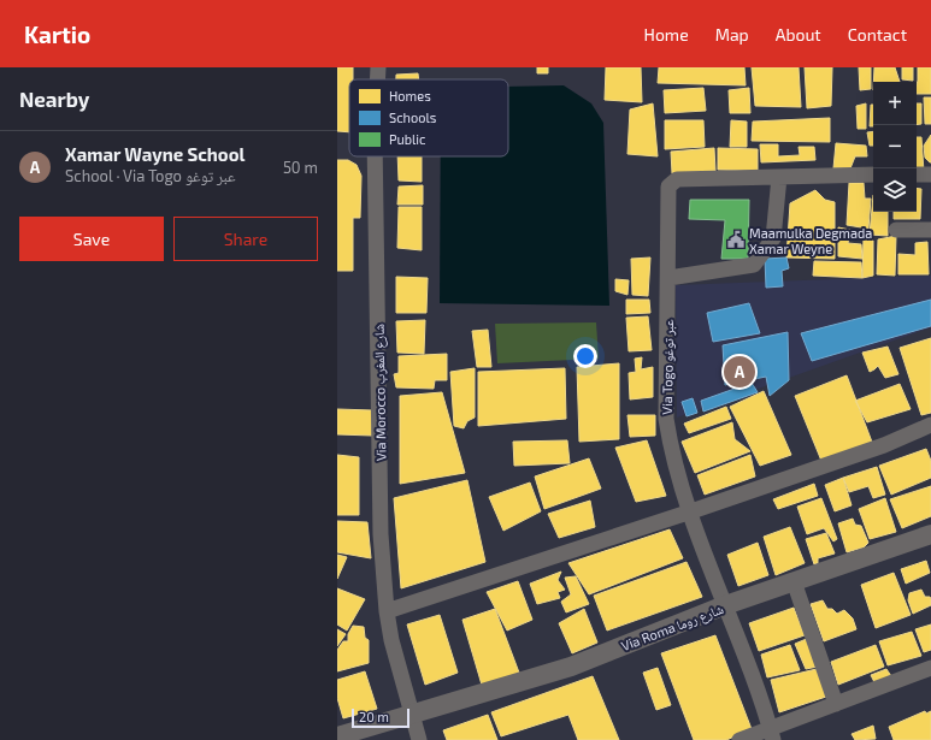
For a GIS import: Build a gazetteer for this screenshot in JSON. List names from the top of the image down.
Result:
{
  "streets": {
    "street": ["Via Togo عبر توغو", "Via Morocco شارع المغرب", "Via Roma شارع روما"]
  },
  "crossings": [
    ["Via Togo عبر توغو", "Via Roma شارع روما"],
    ["Via Morocco شارع المغرب", "Via Roma شارع روما"]
  ],
  "places": {
    "public building": ["Maamulka Degmada Xamar Weyne"]
  },
  "legend": ["Homes", "Schools", "Public"],
  "scale_bar": "20 m",
  "page": {
    "header": "Kartio",
    "nav": [
      "Home",
      "Map",
      "About",
      "Contact"
    ],
    "heading": "Nearby",
    "map_buttons": ["+", "−"],
    "list": [
      {
        "mark": "A",
        "name": "Xamar Wayne School",
        "note": "School · Via Togo عبر توغو",
        "value": "50 m"
      }
    ],
    "buttons": ["Save", "Share"],
    "pins": "A",
    "scale": "20 m"
  }
}
